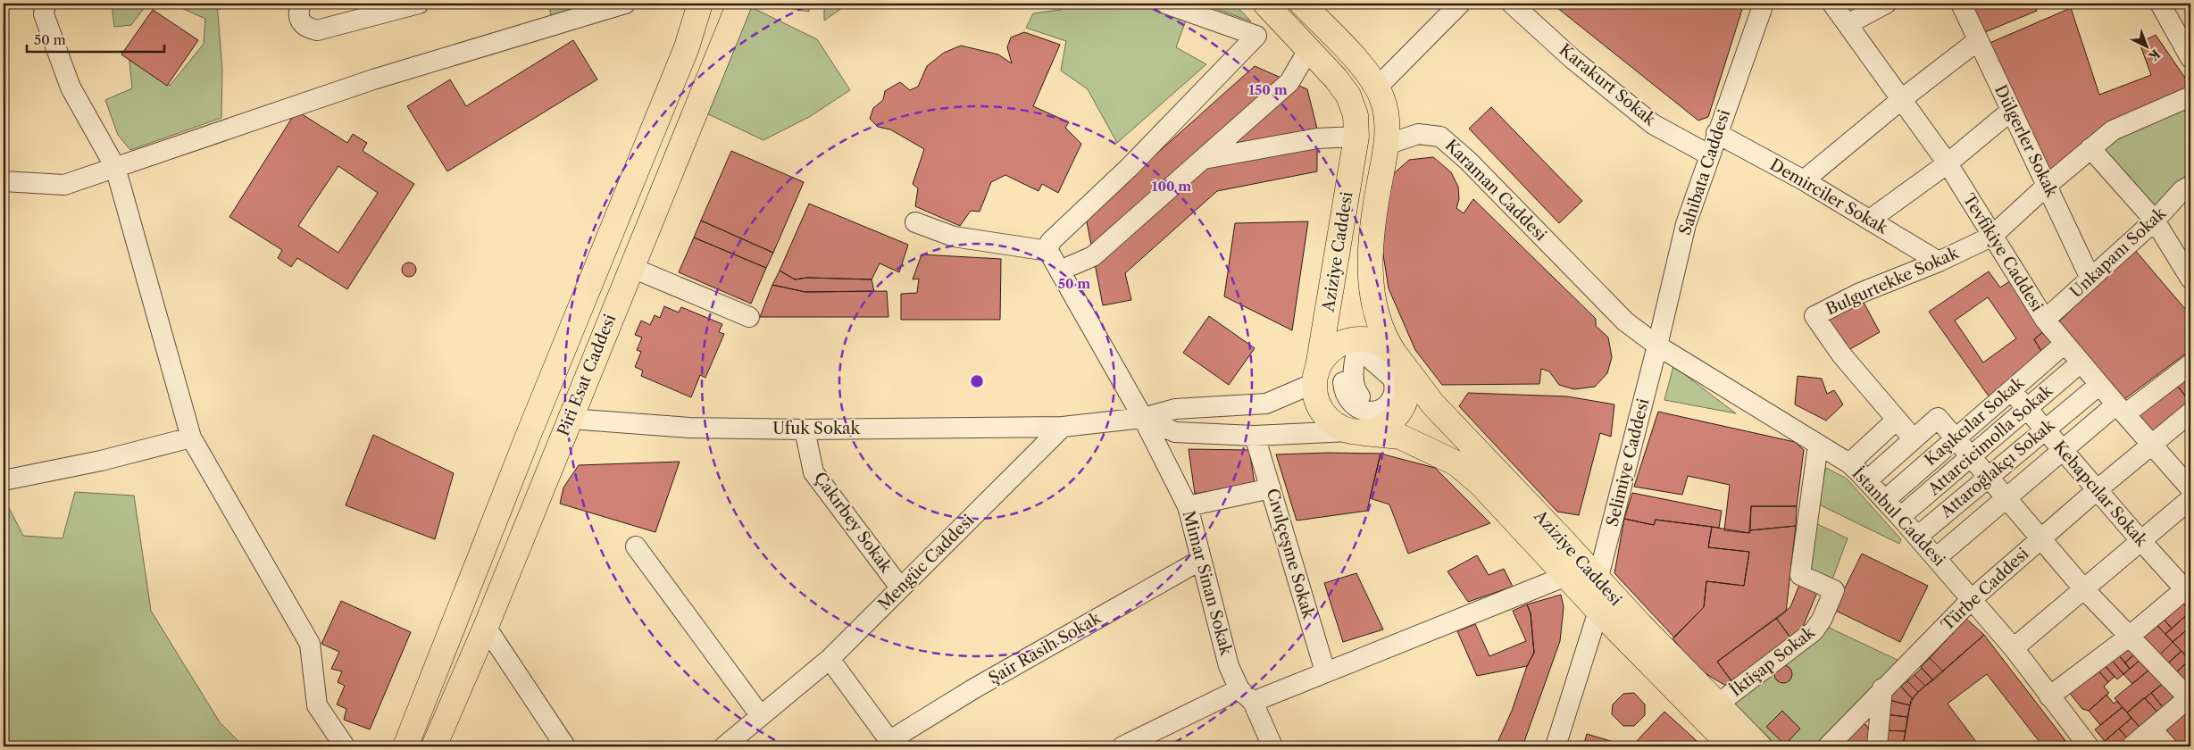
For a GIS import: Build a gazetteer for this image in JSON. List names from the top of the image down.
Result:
{
  "streets": {
    "main road": ["Aziziye Caddesi", "Piri Esat Caddesi"],
    "street": [
      "Karakurt Sokak",
      "Dülgerler Sokak",
      "Sahibata Caddesi",
      "Karaman Caddesi",
      "Demirciler Sokak",
      "Tevfikiye Caddesi",
      "Unkapanı Sokak",
      "Bulgurtekke Sokak",
      "Kaşıkcılar Sokak",
      "Ufuk Sokak",
      "Attarcicimolla Sokak",
      "Selimiye Caddesi",
      "Attaroğlakçı Sokak",
      "Kebapcılar Sokak",
      "İstanbul Caddesi",
      "Çakırbey Sokak",
      "Cıvılçeşme Sokak",
      "Mengüc Caddesi",
      "Mimar Sinan Sokak",
      "Türbe Caddesi",
      "Şair Rasih Sokak",
      "İktişap Sokak"
    ]
  },
  "crossings": [
    ["Karakurt Sokak", "Sahibata Caddesi"],
    ["Dülgerler Sokak", "Unkapanı Sokak"],
    ["Dülgerler Sokak", "Bulgurtekke Sokak"],
    ["Sahibata Caddesi", "Karaman Caddesi"],
    ["Sahibata Caddesi", "Demirciler Sokak"],
    ["Sahibata Caddesi", "Selimiye Caddesi"],
    ["Sahibata Caddesi", "İstanbul Caddesi"],
    ["Karaman Caddesi", "Aziziye Caddesi"],
    ["Karaman Caddesi", "Selimiye Caddesi"],
    ["Karaman Caddesi", "İstanbul Caddesi"],
    ["Demirciler Sokak", "Bulgurtekke Sokak"],
    ["Aziziye Caddesi", "Selimiye Caddesi"],
    ["Aziziye Caddesi", "İktişap Sokak"],
    ["Tevfikiye Caddesi", "Unkapanı Sokak"],
    ["Tevfikiye Caddesi", "Bulgurtekke Sokak"],
    ["Tevfikiye Caddesi", "Kaşıkcılar Sokak"],
    ["Tevfikiye Caddesi", "Attarcicimolla Sokak"],
    ["Tevfikiye Caddesi", "Attaroğlakçı Sokak"],
    ["Tevfikiye Caddesi", "Türbe Caddesi"],
    ["Piri Esat Caddesi", "Ufuk Sokak"],
    ["Kaşıkcılar Sokak", "Kebapcılar Sokak"],
    ["Kaşıkcılar Sokak", "İstanbul Caddesi"],
    ["Ufuk Sokak", "Çakırbey Sokak"],
    ["Ufuk Sokak", "Mengüc Caddesi"],
    ["Attarcicimolla Sokak", "Kebapcılar Sokak"],
    ["Attarcicimolla Sokak", "İstanbul Caddesi"],
    ["Selimiye Caddesi", "İstanbul Caddesi"],
    ["Attaroğlakçı Sokak", "Kebapcılar Sokak"],
    ["Attaroğlakçı Sokak", "İstanbul Caddesi"],
    ["Kebapcılar Sokak", "Türbe Caddesi"],
    ["İstanbul Caddesi", "Türbe Caddesi"],
    ["İstanbul Caddesi", "İktişap Sokak"],
    ["Çakırbey Sokak", "Mengüc Caddesi"],
    ["Mimar Sinan Sokak", "Şair Rasih Sokak"]
  ],
  "scale_bar": "50 m",
  "north": "bottom right",
  "rings": ["150 m", "100 m", "50 m"]
}
